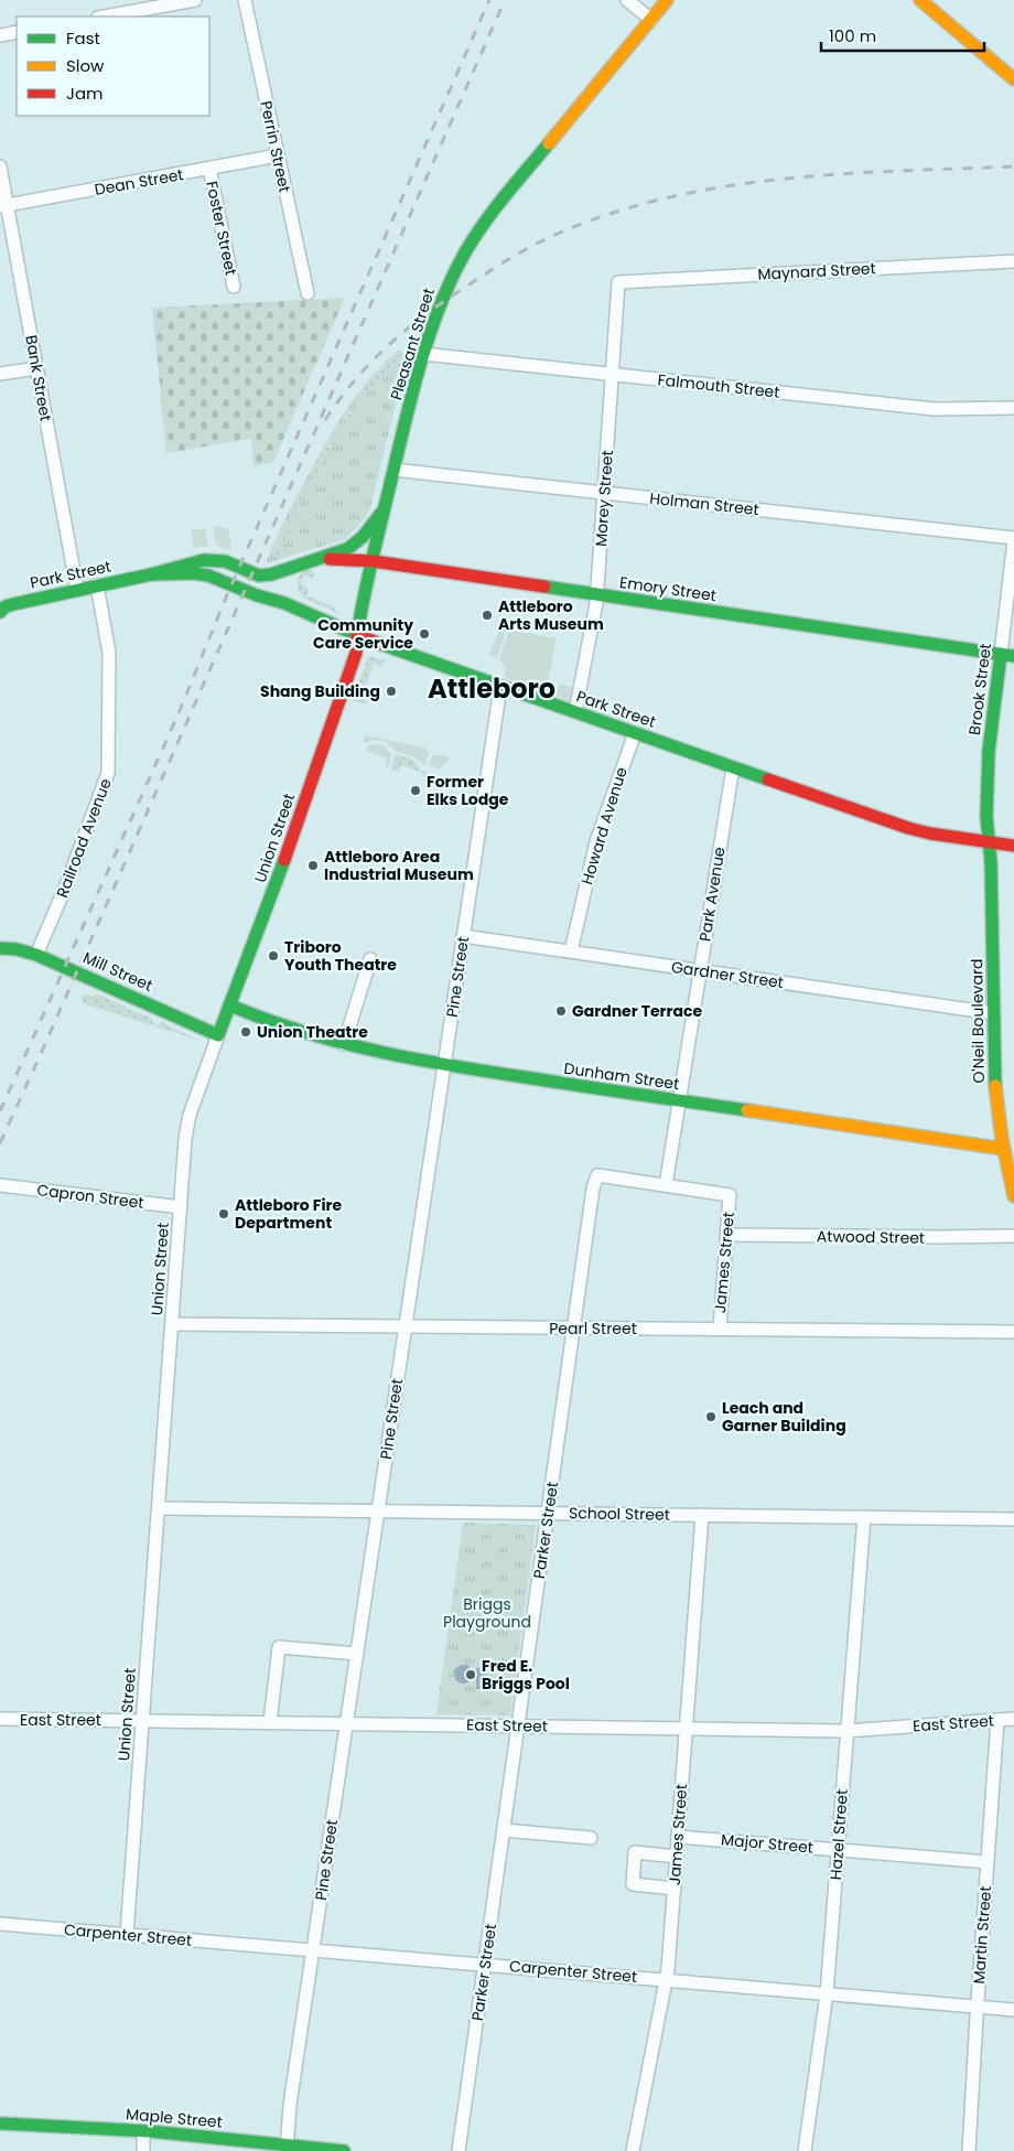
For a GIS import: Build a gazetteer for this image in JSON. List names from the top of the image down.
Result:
{
  "streets": {
    "main road": [
      "Pleasant Street",
      "Park Street",
      "Emory Street",
      "Brook Street",
      "Union Street",
      "Mill Street",
      "O'Neil Boulevard",
      "Dunham Street",
      "Maple Street"
    ],
    "street": [
      "Perrin Street",
      "Dean Street",
      "Foster Street",
      "Maynard Street",
      "Bank Street",
      "Falmouth Street",
      "Morey Street",
      "Holman Street",
      "Howard Avenue",
      "Railroad Avenue",
      "Park Avenue",
      "Gardner Street",
      "Pine Street",
      "Capron Street",
      "Atwood Street",
      "James Street",
      "Pearl Street",
      "School Street",
      "Parker Street",
      "East Street",
      "Hazel Street",
      "Major Street",
      "Carpenter Street",
      "Martin Street"
    ]
  },
  "crossings": [
    ["Perrin Street", "Dean Street"],
    ["Dean Street", "Foster Street"],
    ["Dean Street", "Bank Street"],
    ["Maynard Street", "Morey Street"],
    ["Pleasant Street", "Falmouth Street"],
    ["Pleasant Street", "Holman Street"],
    ["Pleasant Street", "Park Street"],
    ["Pleasant Street", "Emory Street"],
    ["Pleasant Street", "Union Street"],
    ["Bank Street", "Park Street"],
    ["Falmouth Street", "Morey Street"],
    ["Morey Street", "Holman Street"],
    ["Morey Street", "Park Street"],
    ["Morey Street", "Emory Street"],
    ["Holman Street", "Brook Street"],
    ["Park Street", "Emory Street"],
    ["Park Street", "Brook Street"],
    ["Park Street", "Howard Avenue"],
    ["Park Street", "Railroad Avenue"],
    ["Park Street", "Union Street"],
    ["Park Street", "Park Avenue"],
    ["Park Street", "Pine Street"],
    ["Park Street", "O'Neil Boulevard"],
    ["Emory Street", "Brook Street"],
    ["Brook Street", "O'Neil Boulevard"],
    ["Howard Avenue", "Gardner Street"],
    ["Railroad Avenue", "Mill Street"],
    ["Union Street", "Mill Street"],
    ["Union Street", "Dunham Street"],
    ["Union Street", "Capron Street"],
    ["Union Street", "Pearl Street"],
    ["Union Street", "School Street"],
    ["Union Street", "East Street"],
    ["Union Street", "Carpenter Street"],
    ["Park Avenue", "Gardner Street"],
    ["Park Avenue", "Dunham Street"],
    ["Park Avenue", "James Street"],
    ["Park Avenue", "Parker Street"],
    ["Gardner Street", "Pine Street"],
    ["Gardner Street", "O'Neil Boulevard"],
    ["Pine Street", "Dunham Street"],
    ["Pine Street", "Pearl Street"],
    ["Pine Street", "School Street"],
    ["Pine Street", "East Street"],
    ["Pine Street", "Carpenter Street"],
    ["Pine Street", "Maple Street"],
    ["O'Neil Boulevard", "Dunham Street"],
    ["Atwood Street", "James Street"],
    ["James Street", "Pearl Street"],
    ["James Street", "School Street"],
    ["James Street", "Parker Street"],
    ["James Street", "East Street"],
    ["James Street", "Major Street"],
    ["James Street", "Carpenter Street"],
    ["Pearl Street", "Parker Street"],
    ["School Street", "Parker Street"],
    ["School Street", "Hazel Street"],
    ["Parker Street", "East Street"],
    ["Parker Street", "Carpenter Street"],
    ["East Street", "Hazel Street"],
    ["East Street", "Martin Street"],
    ["Hazel Street", "Major Street"],
    ["Hazel Street", "Carpenter Street"],
    ["Major Street", "Martin Street"],
    ["Carpenter Street", "Martin Street"]
  ],
  "districts": ["Attleboro"],
  "parks": ["Briggs Playground"],
  "places": [
    "Attleboro Arts Museum",
    "Community Care Service",
    "Shang Building",
    "Former Elks Lodge",
    "Attleboro Area Industrial Museum",
    "Triboro Youth Theatre",
    "Gardner Terrace",
    "Union Theatre",
    "Attleboro Fire Department",
    "Leach and Garner Building",
    "Fred E. Briggs Pool"
  ],
  "legend": ["Fast", "Slow", "Jam"],
  "scale_bar": "100 m"
}
